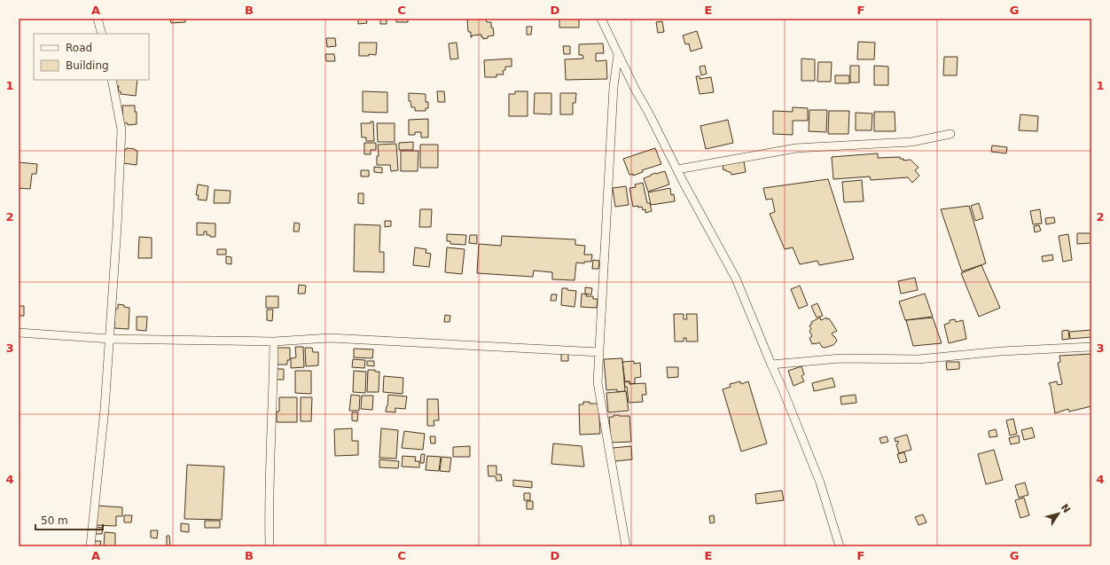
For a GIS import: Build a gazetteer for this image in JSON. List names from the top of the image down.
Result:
{
  "legend": ["Road", "Building"],
  "scale_bar": "50 m",
  "north": "top right",
  "grid": {
    "columns": [
      "A",
      "B",
      "C",
      "D",
      "E",
      "F",
      "G"
    ],
    "rows": [
      "1",
      "2",
      "3",
      "4"
    ]
  }
}
